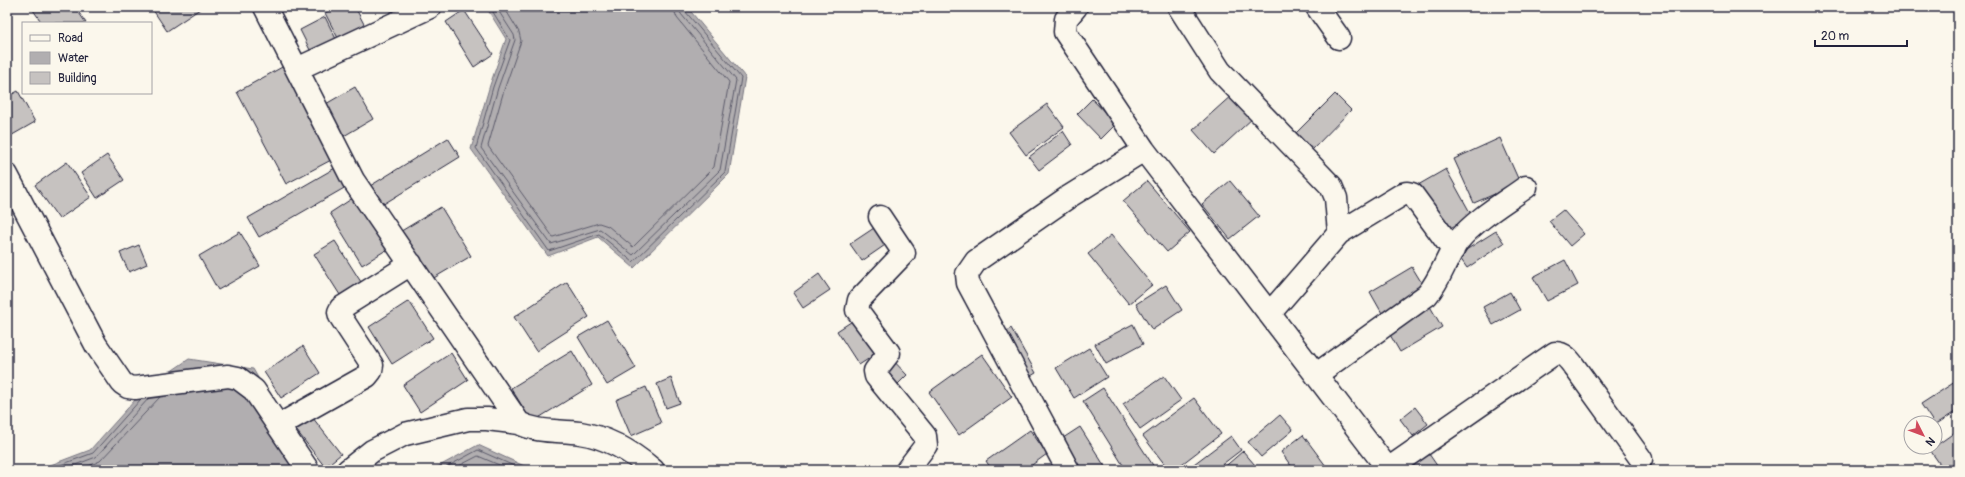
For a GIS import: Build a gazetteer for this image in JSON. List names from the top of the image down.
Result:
{
  "legend": ["Road", "Water", "Building"],
  "scale_bar": "20 m",
  "north": "bottom right"
}
